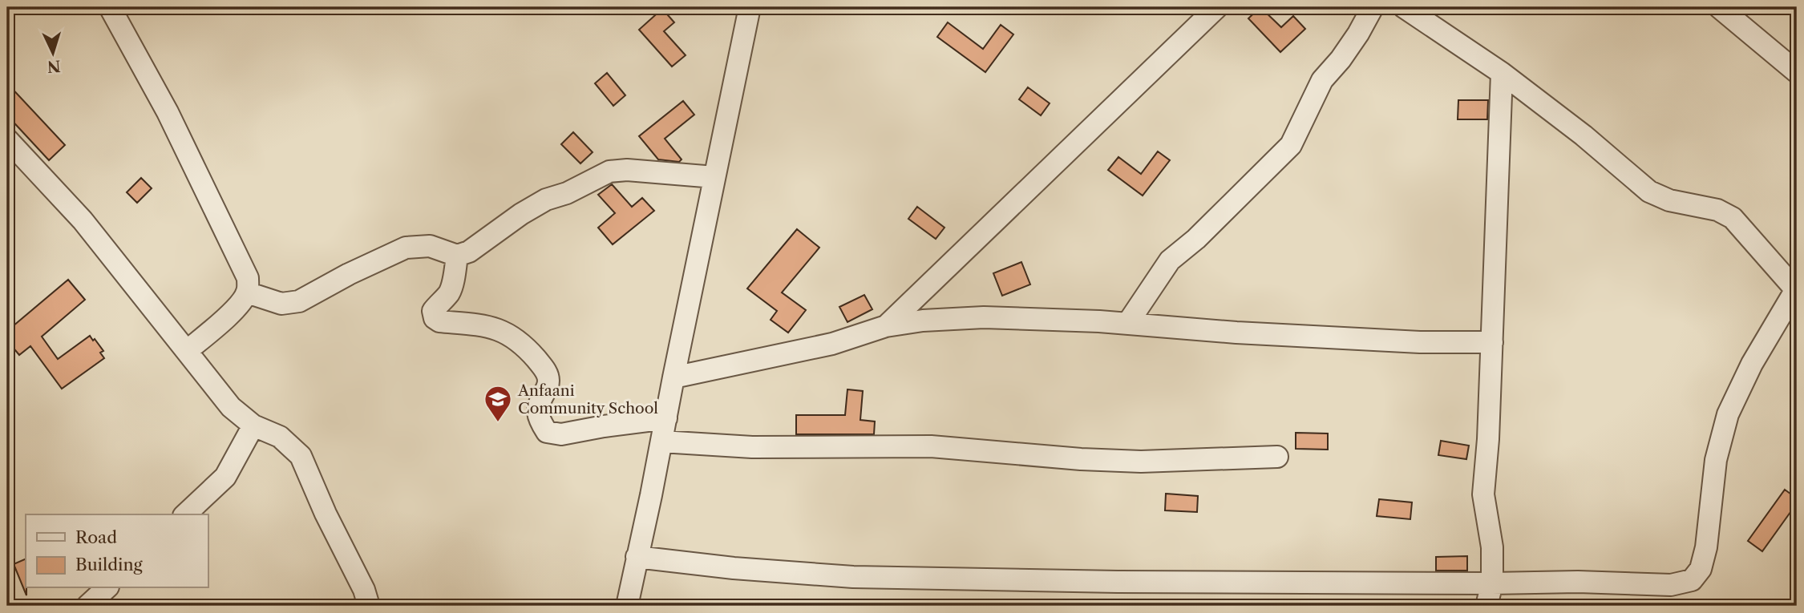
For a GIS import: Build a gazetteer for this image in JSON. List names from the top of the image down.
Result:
{
  "places": {
    "school or university": ["Anfaani Community School"]
  },
  "legend": ["Road", "Building"],
  "north": "bottom"
}
